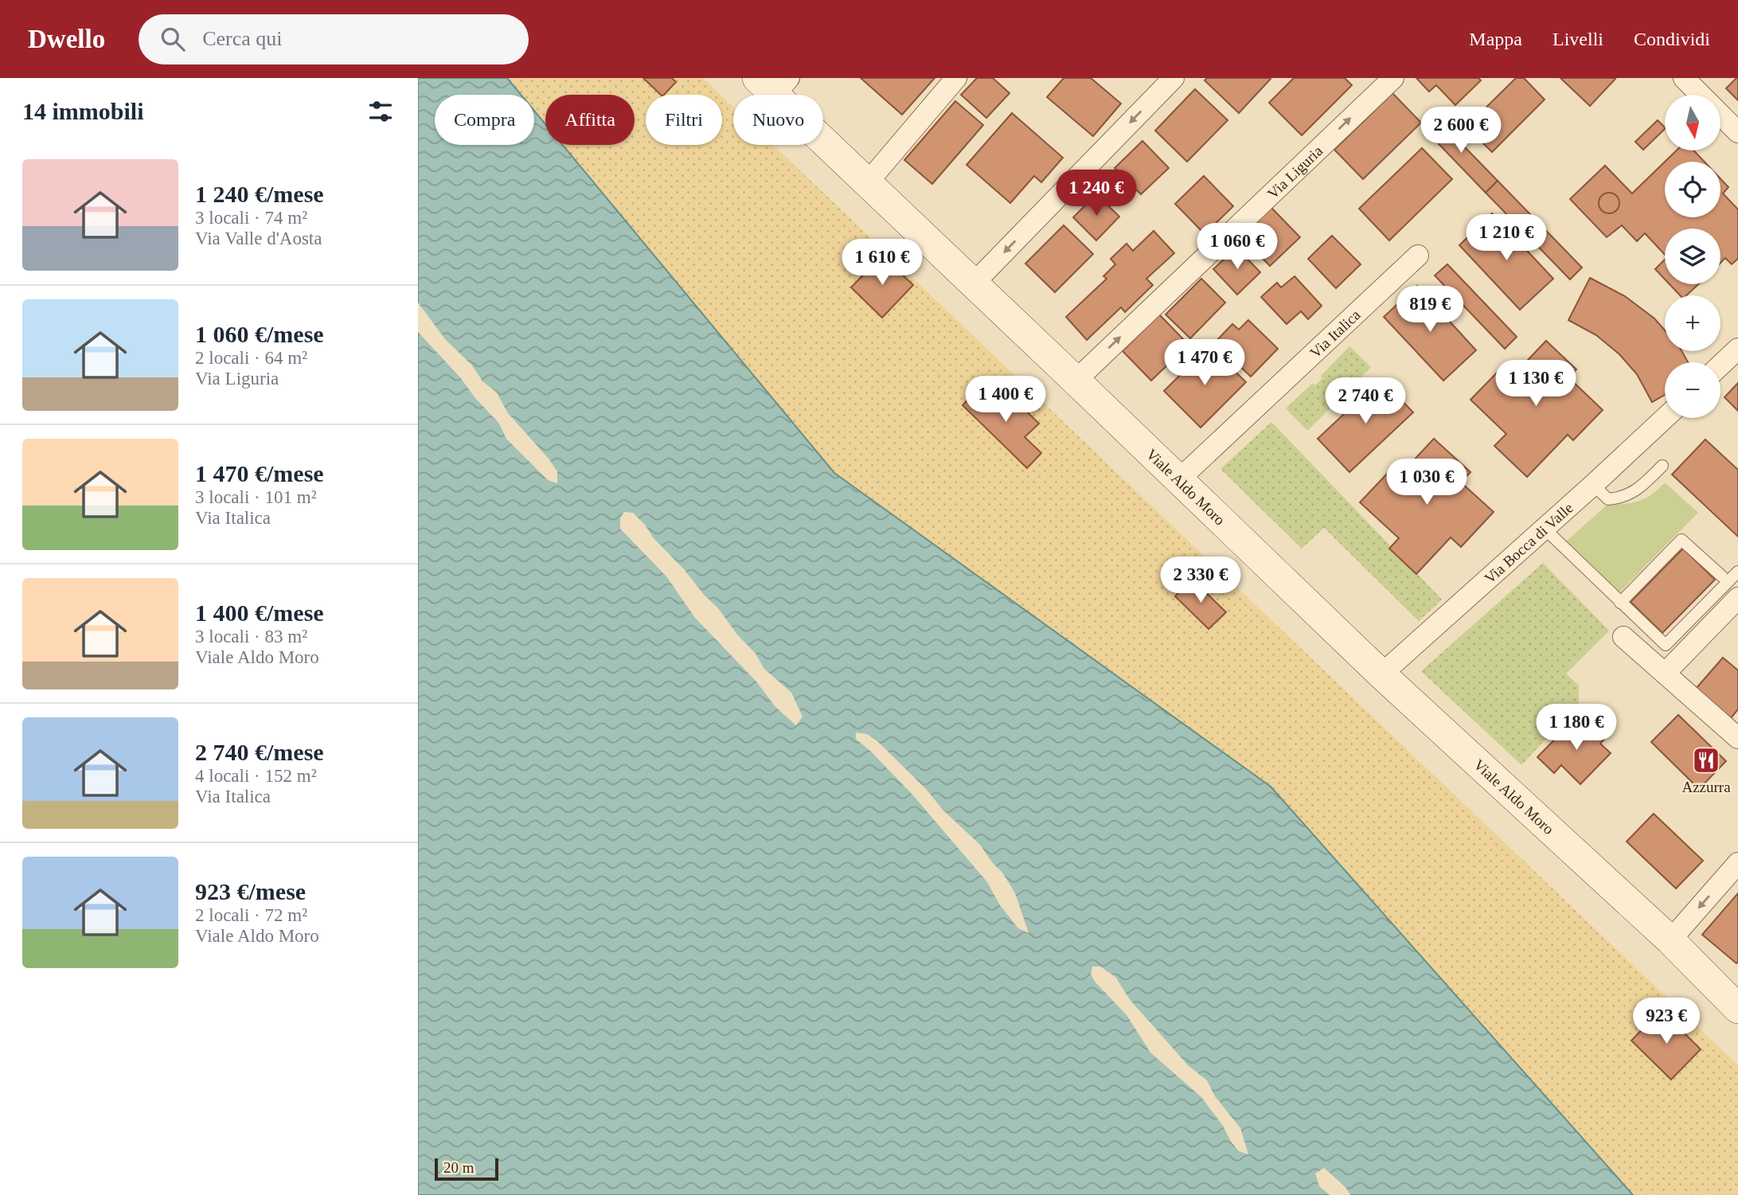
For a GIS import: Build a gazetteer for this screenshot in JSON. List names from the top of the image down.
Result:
{
  "streets": {
    "street": [
      "Via Liguria",
      "Via Italica",
      "Viale Aldo Moro",
      "Via Bocca di Valle"
    ]
  },
  "crossings": [
    ["Via Liguria", "Viale Aldo Moro"],
    ["Via Italica", "Viale Aldo Moro"],
    ["Viale Aldo Moro", "Via Bocca di Valle"]
  ],
  "places": {
    "restaurant": ["Azzurra"]
  },
  "scale_bar": "20 m",
  "north": "bottom",
  "page": {
    "header": "Dwello",
    "search": "Cerca qui",
    "nav": ["Mappa", "Livelli", "Condividi"],
    "heading": "14 immobili",
    "map_buttons": ["+", "−"],
    "chip": [
      "Compra",
      "Affitta",
      "Filtri",
      "Nuovo"
    ],
    "price": [
      "2 600 €",
      "1 240 €",
      "1 210 €",
      "1 060 €",
      "1 610 €",
      "819 €",
      "1 470 €",
      "1 130 €",
      "1 400 €",
      "2 740 €",
      "1 030 €",
      "2 330 €",
      "1 180 €",
      "923 €"
    ],
    "list": [
      {
        "name": "1 240 €/mese",
        "note": "3 locali · 74 m² · Via Valle d'Aosta"
      },
      {
        "name": "1 060 €/mese",
        "note": "2 locali · 64 m² · Via Liguria"
      },
      {
        "name": "1 470 €/mese",
        "note": "3 locali · 101 m² · Via Italica"
      },
      {
        "name": "1 400 €/mese",
        "note": "3 locali · 83 m² · Viale Aldo Moro"
      },
      {
        "name": "2 740 €/mese",
        "note": "4 locali · 152 m² · Via Italica"
      },
      {
        "name": "923 €/mese",
        "note": "2 locali · 72 m² · Viale Aldo Moro"
      }
    ],
    "scale": "20 m"
  }
}
